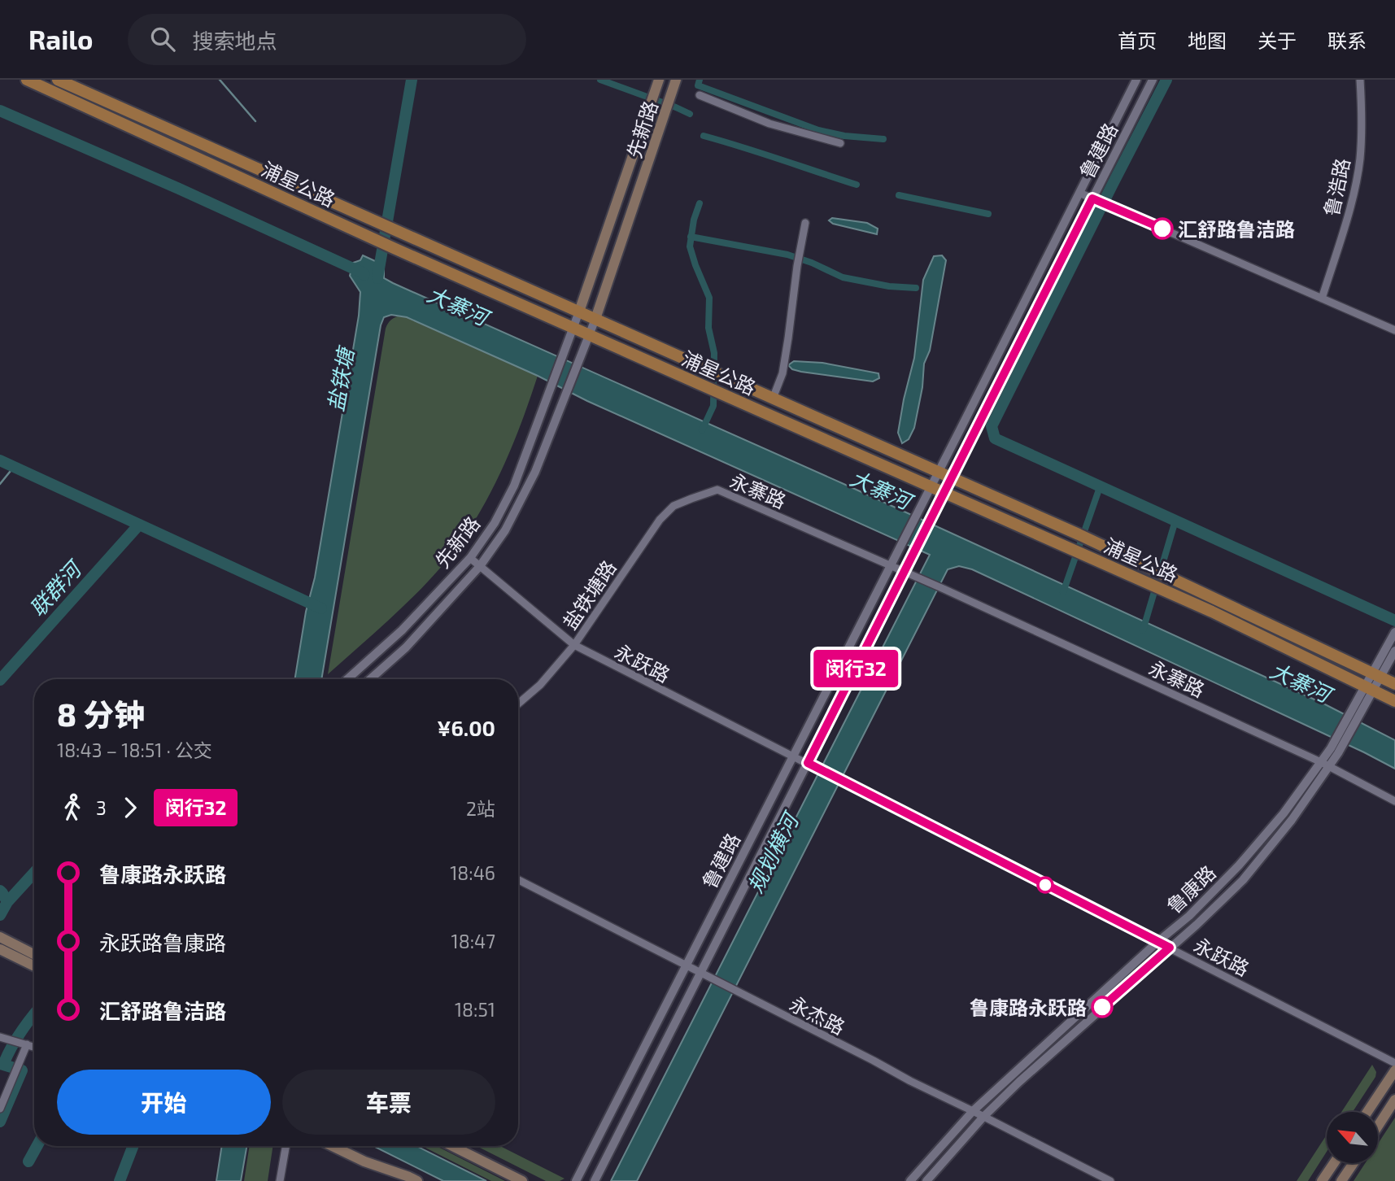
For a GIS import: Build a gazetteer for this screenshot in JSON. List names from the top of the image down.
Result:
{
  "streets": {
    "main road": ["先新路", "浦星公路"],
    "street": [
      "鲁建路",
      "鲁浩路",
      "永寨路",
      "盐铁塘路",
      "永跃路",
      "鲁康路",
      "永杰路"
    ]
  },
  "crossings": [
    ["先新路", "浦星公路"],
    ["先新路", "永跃路"],
    ["鲁建路", "浦星公路"],
    ["鲁建路", "永寨路"],
    ["鲁建路", "永跃路"],
    ["鲁建路", "永杰路"],
    ["浦星公路", "鲁康路"],
    ["永寨路", "盐铁塘路"],
    ["永寨路", "鲁康路"],
    ["盐铁塘路", "永跃路"],
    ["永跃路", "鲁康路"],
    ["鲁康路", "永杰路"]
  ],
  "water": [
    "大寨河",
    "盐铁塘",
    "联群河",
    "规划横河"
  ],
  "places": ["汇舒路鲁洁路", "鲁康路永跃路"],
  "lines": ["bus line 闵行32"],
  "north": "top left",
  "page": {
    "header": "Railo",
    "search": "搜索地点",
    "nav": [
      "首页",
      "地图",
      "关于",
      "联系"
    ],
    "on_map": "闵行32",
    "heading": ["8 分钟", "18:43 – 18:51 · 公交", "¥6.00"],
    "legs": ["3", "闵行32", "2站"],
    "list": [
      {
        "name": "鲁康路永跃路",
        "value": "18:46"
      },
      {
        "name": "永跃路鲁康路",
        "value": "18:47"
      },
      {
        "name": "汇舒路鲁洁路",
        "value": "18:51"
      }
    ],
    "buttons": ["开始", "车票"]
  }
}
